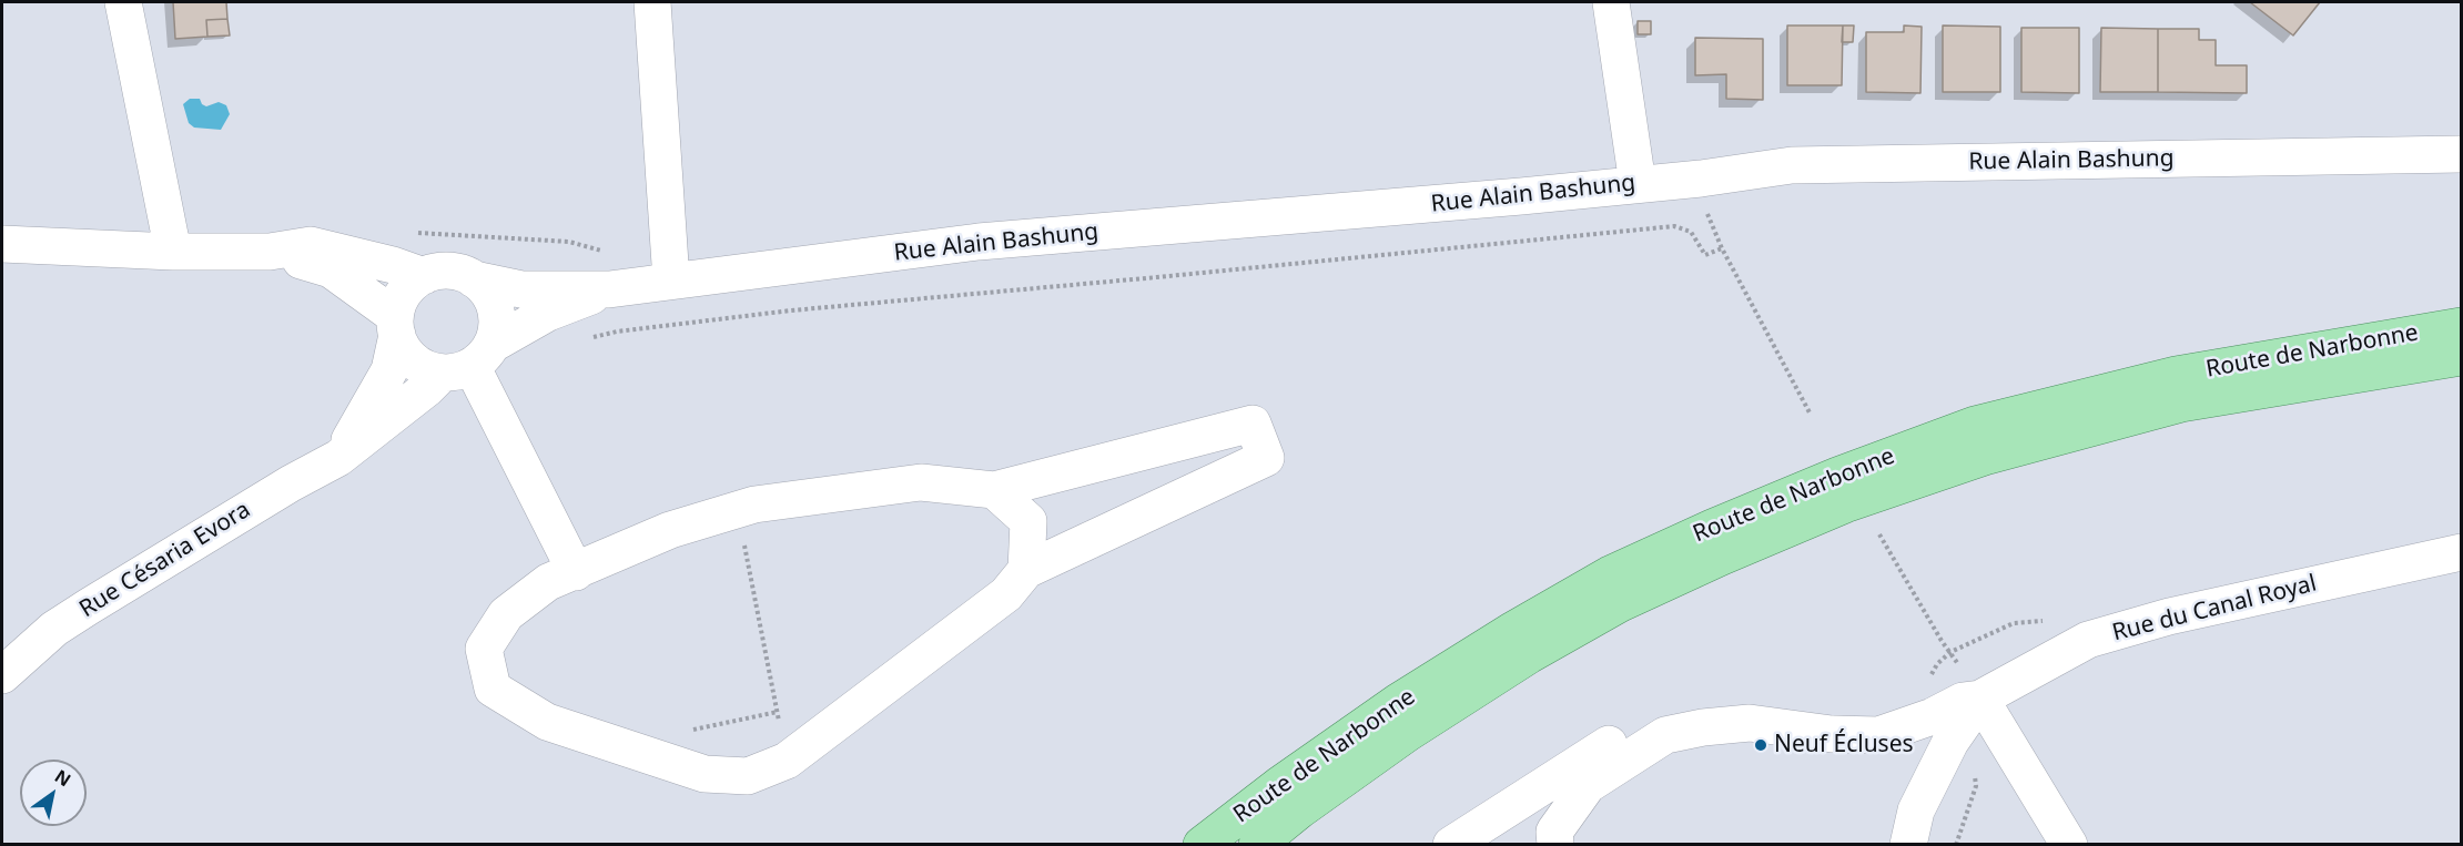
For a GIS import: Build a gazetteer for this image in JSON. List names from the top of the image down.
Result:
{
  "streets": {
    "main road": ["Route de Narbonne"],
    "street": ["Rue Alain Bashung", "Rue Césaria Evora", "Rue du Canal Royal"]
  },
  "crossings": [
    ["Rue Alain Bashung", "Rue Césaria Evora"]
  ],
  "places": ["Neuf Écluses"],
  "north": "top right"
}
